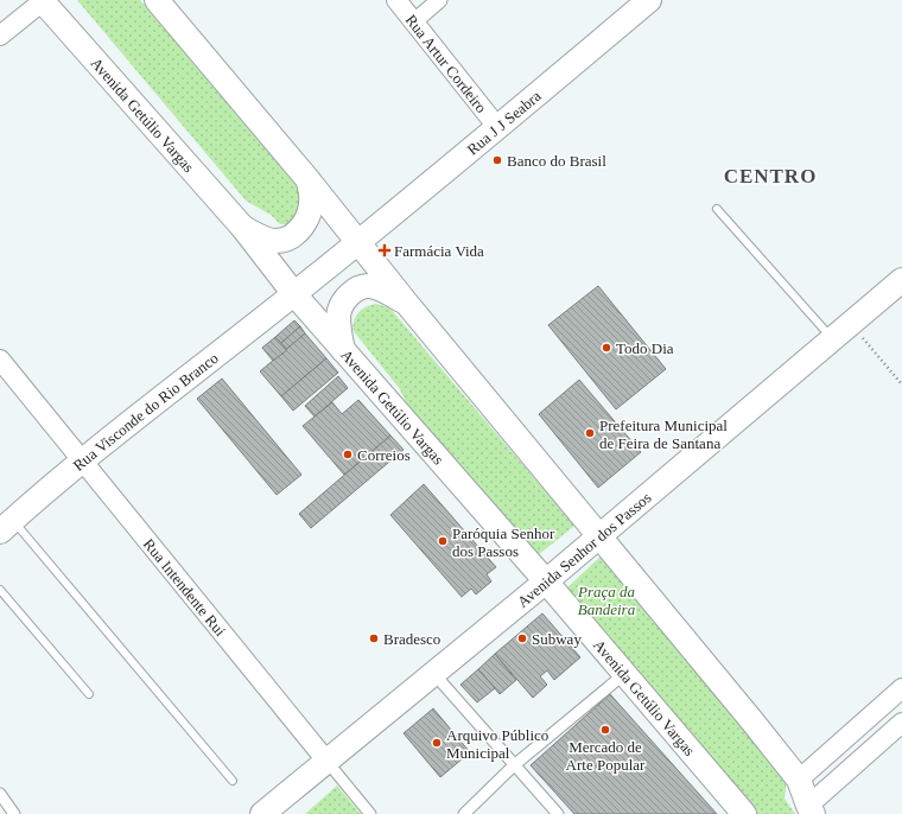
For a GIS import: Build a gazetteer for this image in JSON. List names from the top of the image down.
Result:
{
  "streets": {
    "main road": [
      "Avenida Getúlio Vargas",
      "Rua J J Seabra",
      "Rua Visconde do Rio Branco",
      "Avenida Senhor dos Passos"
    ],
    "street": ["Rua Artur Cordeiro", "Rua Intendente Rui"]
  },
  "crossings": [
    ["Rua Artur Cordeiro", "Rua J J Seabra"],
    ["Avenida Getúlio Vargas", "Rua J J Seabra"],
    ["Avenida Getúlio Vargas", "Rua Visconde do Rio Branco"],
    ["Avenida Getúlio Vargas", "Avenida Senhor dos Passos"],
    ["Rua J J Seabra", "Rua Visconde do Rio Branco"],
    ["Rua Visconde do Rio Branco", "Rua Intendente Rui"],
    ["Avenida Senhor dos Passos", "Rua Intendente Rui"]
  ],
  "districts": ["CENTRO"],
  "parks": ["Praça da Bandeira"],
  "places": {
    "other": [
      "Banco do Brasil",
      "Todo Dia",
      "Prefeitura Municipal de Feira de Santana",
      "Correios",
      "Paróquia Senhor dos Passos",
      "Bradesco",
      "Subway",
      "Mercado de Arte Popular",
      "Arquivo Público Municipal"
    ],
    "health": ["Farmácia Vida"]
  }
}
